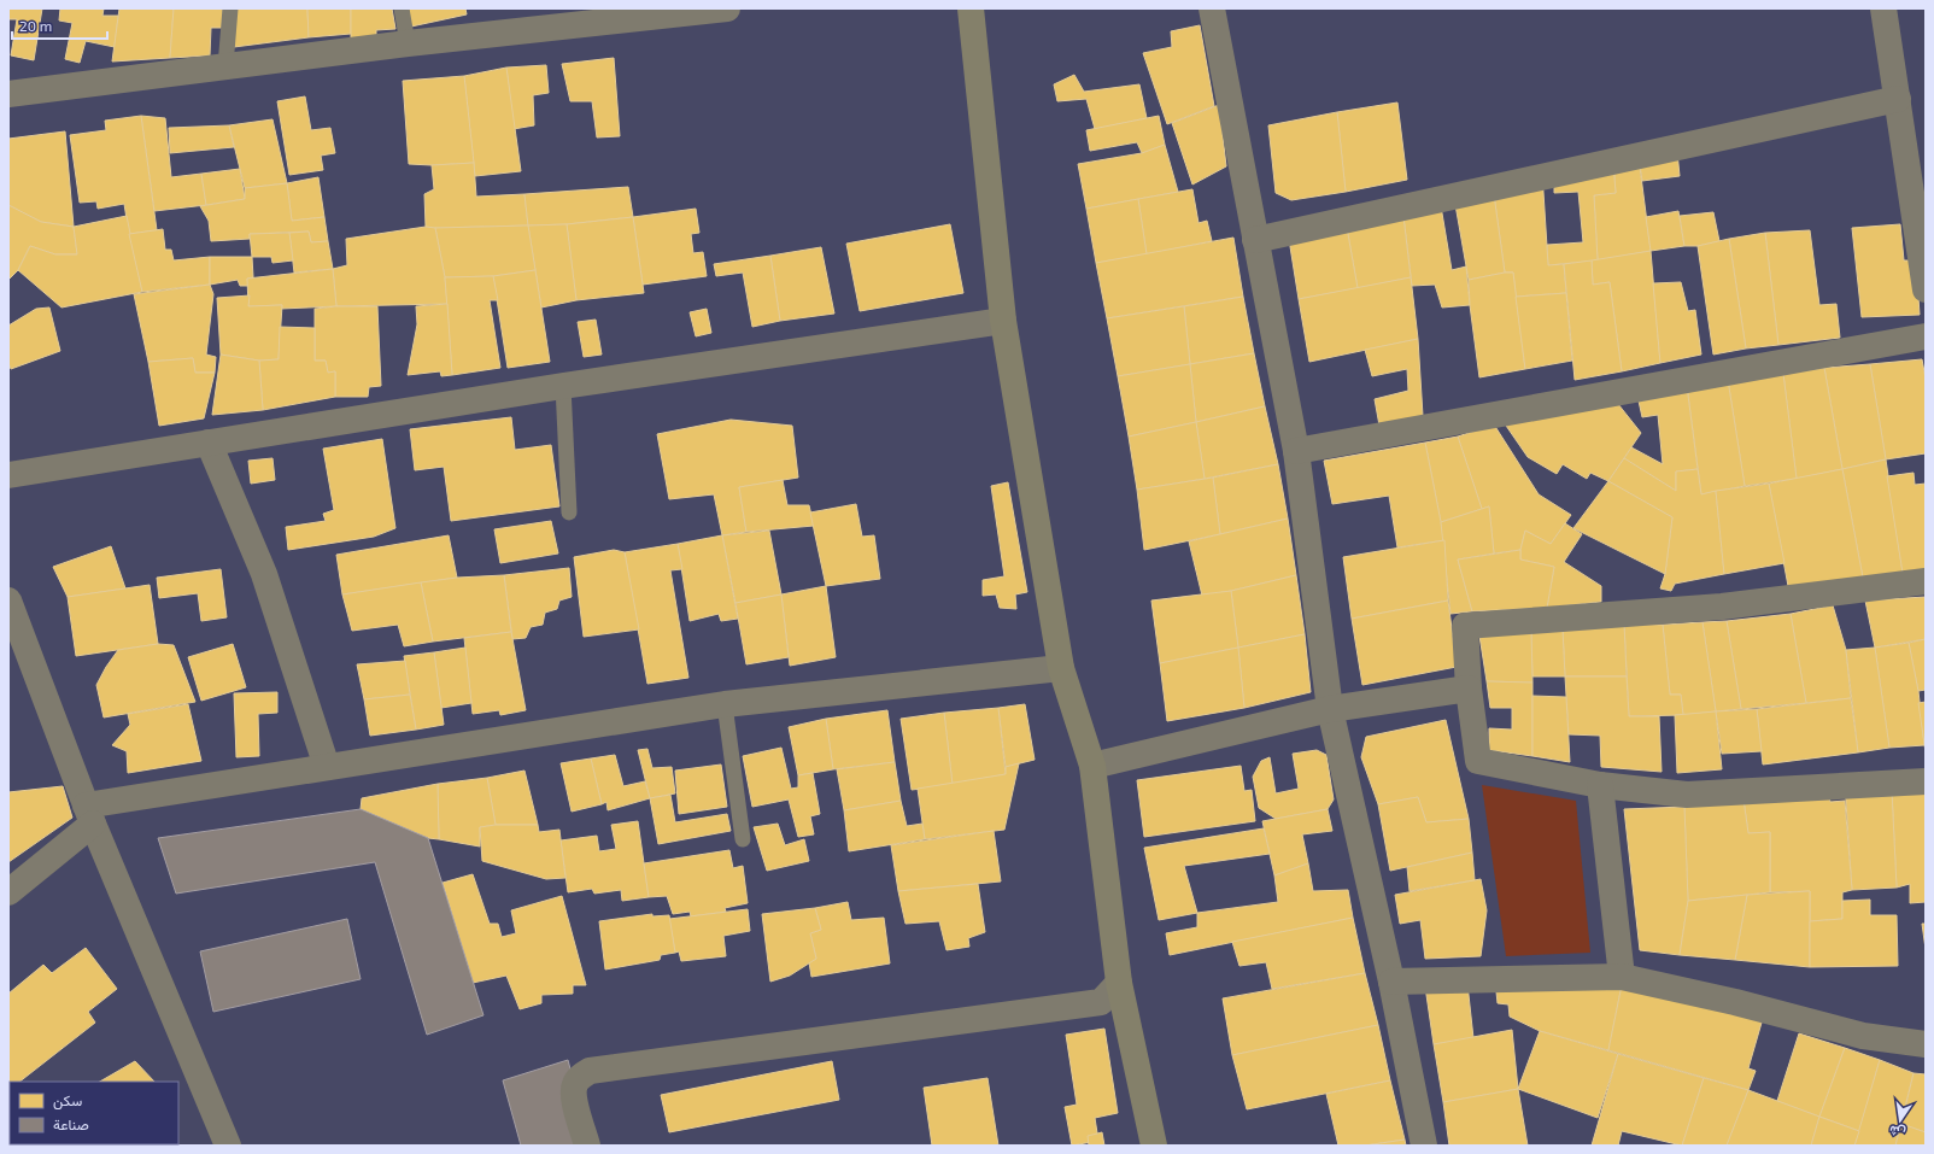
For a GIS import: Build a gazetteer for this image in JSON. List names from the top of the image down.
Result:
{
  "legend": ["سكن", "صناعة"],
  "scale_bar": "20 m",
  "north": "bottom"
}
